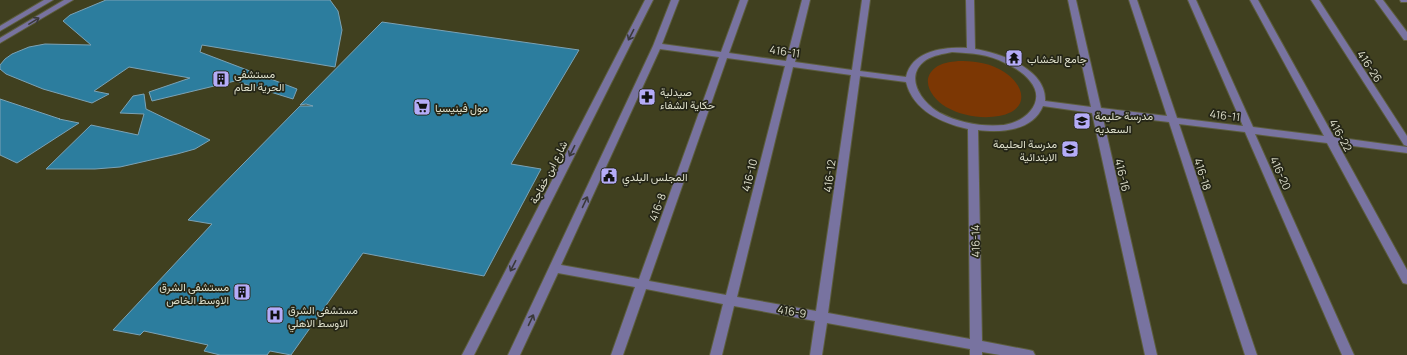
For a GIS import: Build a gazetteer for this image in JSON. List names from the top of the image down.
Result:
{
  "streets": {
    "street": [
      "416-11",
      "416-26",
      "416-22",
      "شارع ابن خفاجة",
      "416-20",
      "416-18",
      "416-10",
      "416-16",
      "416-12",
      "416-8",
      "416-14",
      "416-9"
    ]
  },
  "crossings": [
    ["416-11", "416-22"],
    ["416-11", "416-20"],
    ["416-11", "416-18"],
    ["416-11", "416-10"],
    ["416-11", "416-16"],
    ["416-11", "416-12"],
    ["416-11", "416-8"],
    ["416-11", "416-14"],
    ["416-10", "416-9"],
    ["416-12", "416-9"],
    ["416-8", "416-9"],
    ["416-14", "416-9"]
  ],
  "places": {
    "temple": ["جامع الخشاب"],
    "building": ["مستشفى الحرية العام", "مستشفى الشرق الاوسط الخاص"],
    "pharmacy": ["صيدلية حكاية الشفاء"],
    "supermarket": ["مول فينيسيا"],
    "school or university": ["مدرسة حليمة السعديه", "مدرسة الحليمة الابتدائية"],
    "public building": ["المجلس البلدي"],
    "hospital": ["مستشفى الشرق الاوسط الاهلي"]
  }
}
